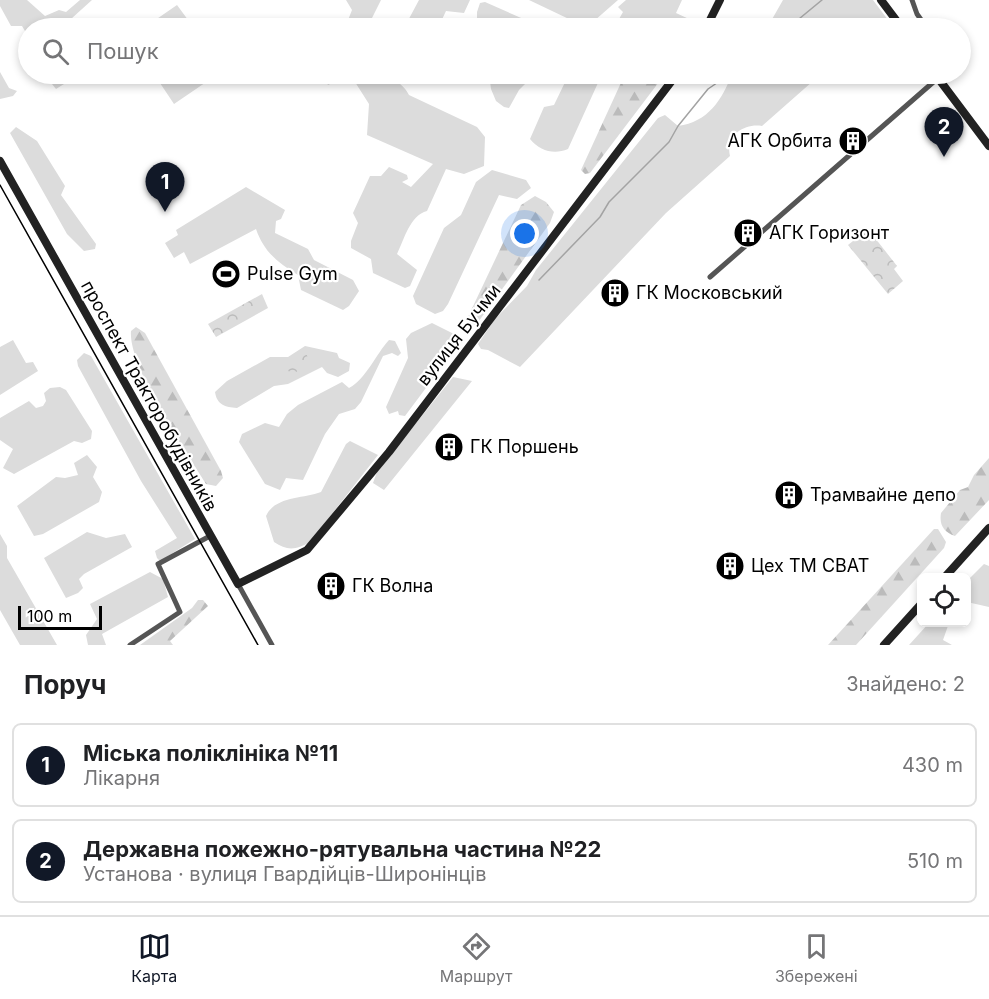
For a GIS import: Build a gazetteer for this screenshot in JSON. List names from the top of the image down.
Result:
{
  "streets": {
    "street": ["вулиця Бучми", "проспект Тракторобудівників"]
  },
  "crossings": [
    ["вулиця Бучми", "проспект Тракторобудівників"]
  ],
  "places": {
    "building": [
      "АГК Орбита",
      "АГК Горизонт",
      "ГК Московський",
      "ГК Поршень",
      "Трамвайне депо",
      "Цех ТМ СВАТ",
      "ГК Волна"
    ],
    "sports": ["Pulse Gym"]
  },
  "scale_bar": "100 m",
  "page": {
    "search": "Пошук",
    "pins": ["2", "1"],
    "scale": "100 m",
    "heading": ["Поруч", "Знайдено: 2"],
    "list": [
      {
        "mark": "1",
        "name": "Міська поліклініка №11",
        "note": "Лікарня",
        "value": "430 m"
      },
      {
        "mark": "2",
        "name": "Державна пожежно-рятувальна частина №22",
        "note": "Установа · вулиця Гвардійців-Широнінців",
        "value": "510 m"
      }
    ],
    "nav": ["Карта", "Маршрут", "Збережені"]
  }
}
